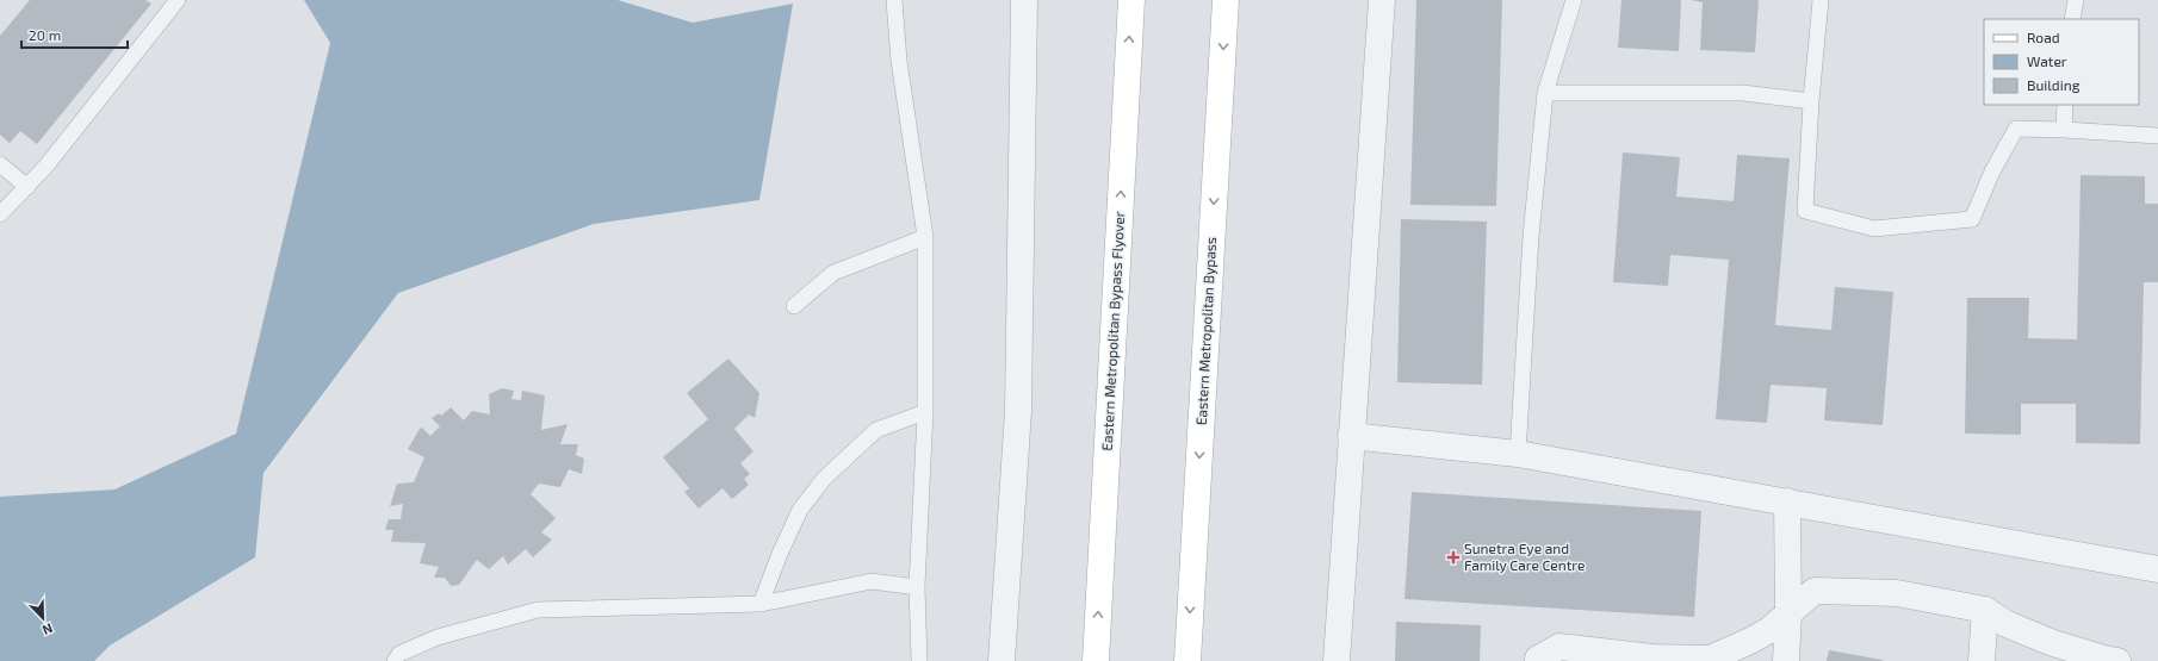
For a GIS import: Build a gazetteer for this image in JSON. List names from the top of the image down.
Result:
{
  "streets": {
    "main road": ["Eastern Metropolitan Bypass Flyover", "Eastern Metropolitan Bypass"]
  },
  "one_way": ["Eastern Metropolitan Bypass Flyover", "Eastern Metropolitan Bypass"],
  "places": {
    "health": ["Sunetra Eye and Family Care Centre"]
  },
  "legend": ["Road", "Water", "Building"],
  "scale_bar": "20 m",
  "north": "bottom right"
}
